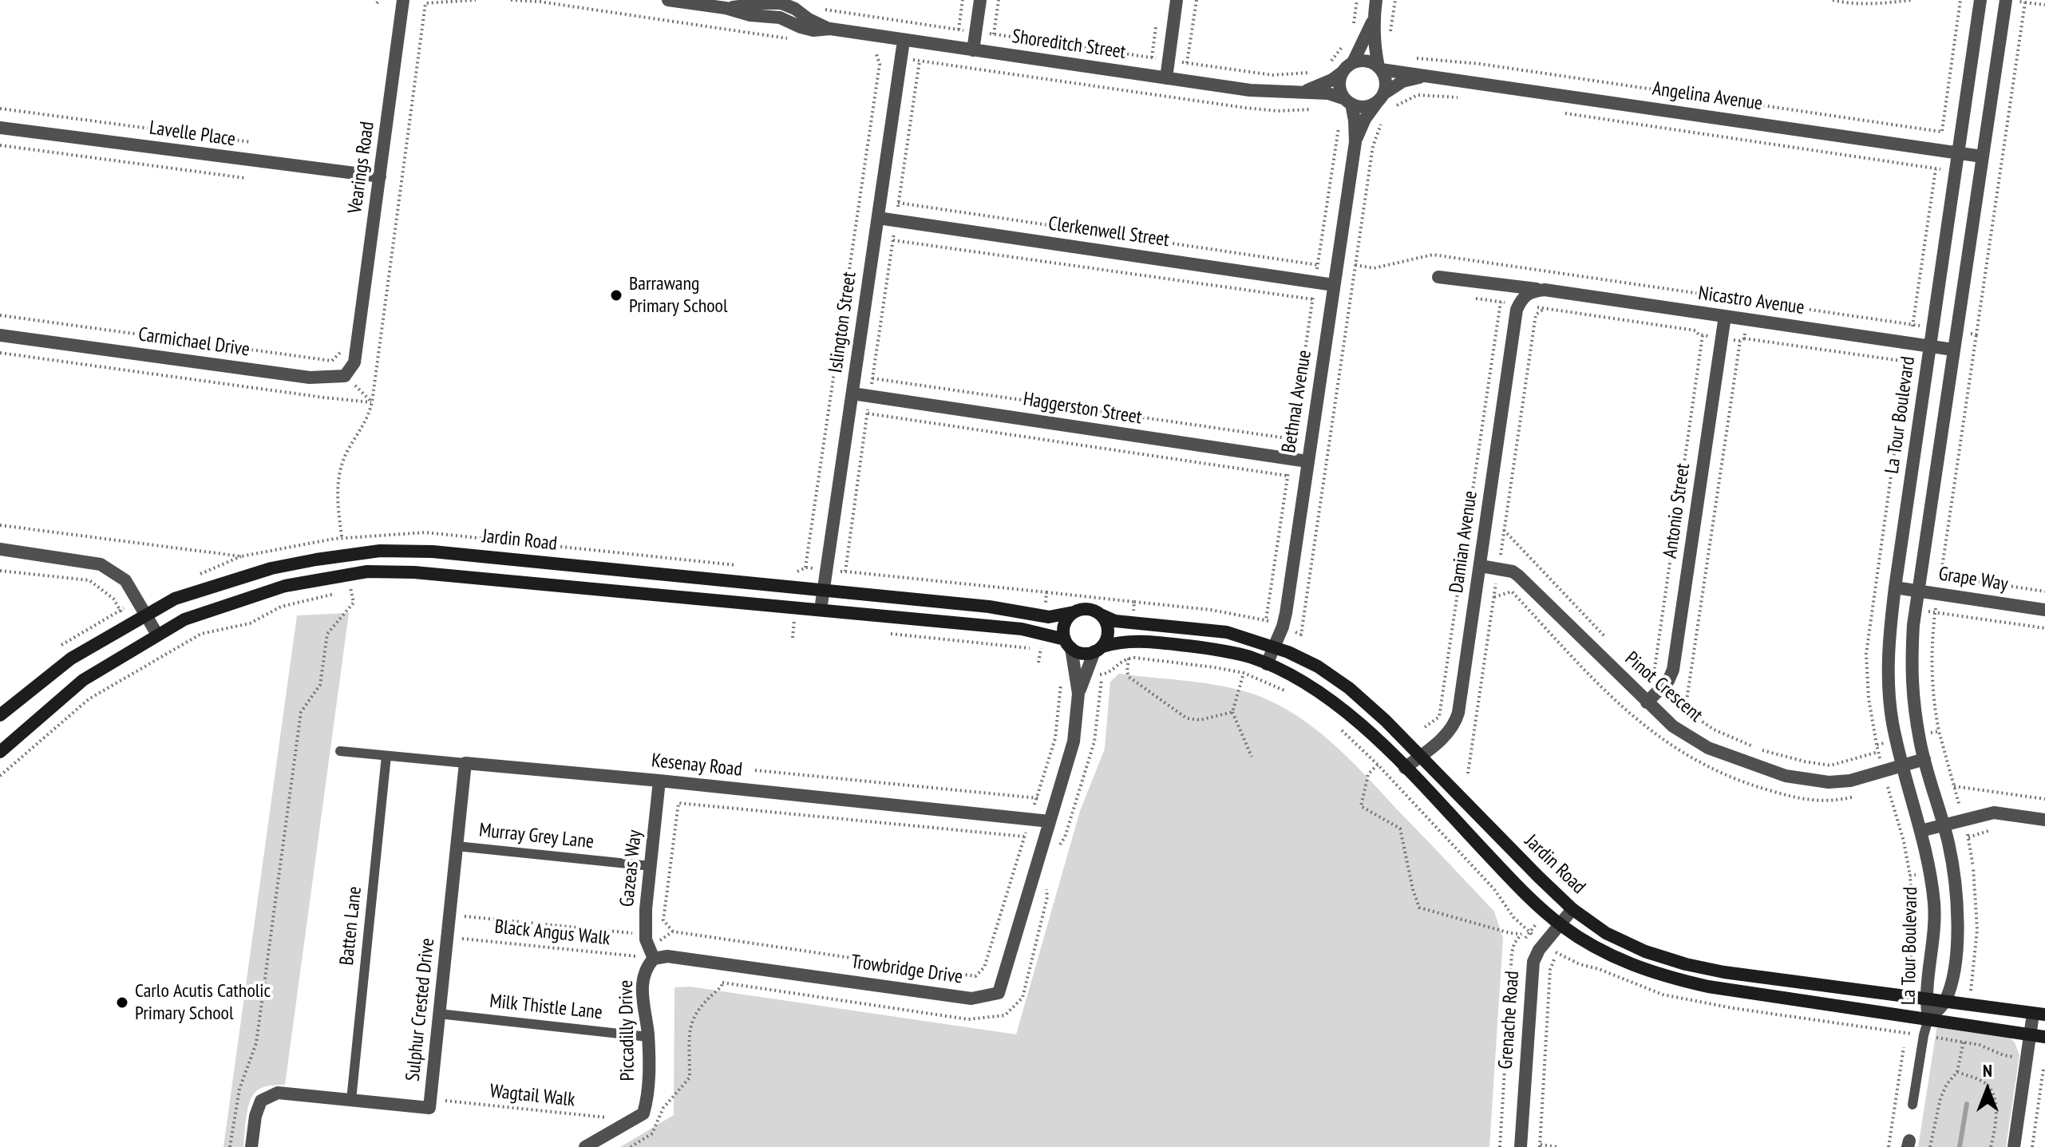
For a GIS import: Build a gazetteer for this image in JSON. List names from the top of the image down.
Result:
{
  "streets": {
    "street": [
      "Shoreditch Street",
      "Angelina Avenue",
      "Lavelle Place",
      "Vearings Road",
      "Clerkenwell Street",
      "Nicastro Avenue",
      "Islington Street",
      "Carmichael Drive",
      "Bethnal Avenue",
      "Haggerston Street",
      "La Tour Boulevard",
      "Antonio Street",
      "Jardin Road",
      "Damian Avenue",
      "Grape Way",
      "Pinot Crescent",
      "Kesenay Road",
      "Gazeas Way",
      "Trowbridge Drive",
      "Sulphur Crested Drive",
      "Grenache Road",
      "Piccadilly Drive"
    ],
    "lane": ["Murray Grey Lane", "Batten Lane", "Milk Thistle Lane"],
    "path": ["Black Angus Walk", "Wagtail Walk"]
  },
  "crossings": [
    ["Shoreditch Street", "Angelina Avenue"],
    ["Shoreditch Street", "Islington Street"],
    ["Shoreditch Street", "Bethnal Avenue"],
    ["Angelina Avenue", "Bethnal Avenue"],
    ["Angelina Avenue", "La Tour Boulevard"],
    ["Lavelle Place", "Vearings Road"],
    ["Vearings Road", "Carmichael Drive"],
    ["Clerkenwell Street", "Islington Street"],
    ["Clerkenwell Street", "Bethnal Avenue"],
    ["Nicastro Avenue", "La Tour Boulevard"],
    ["Nicastro Avenue", "Antonio Street"],
    ["Nicastro Avenue", "Damian Avenue"],
    ["Islington Street", "Haggerston Street"],
    ["Islington Street", "Jardin Road"],
    ["Bethnal Avenue", "Haggerston Street"],
    ["Bethnal Avenue", "Jardin Road"],
    ["La Tour Boulevard", "Jardin Road"],
    ["La Tour Boulevard", "Grape Way"],
    ["La Tour Boulevard", "Pinot Crescent"],
    ["Antonio Street", "Pinot Crescent"],
    ["Jardin Road", "Damian Avenue"],
    ["Jardin Road", "Trowbridge Drive"],
    ["Jardin Road", "Grenache Road"],
    ["Damian Avenue", "Pinot Crescent"],
    ["Kesenay Road", "Gazeas Way"],
    ["Kesenay Road", "Batten Lane"],
    ["Kesenay Road", "Trowbridge Drive"],
    ["Kesenay Road", "Sulphur Crested Drive"],
    ["Murray Grey Lane", "Gazeas Way"],
    ["Murray Grey Lane", "Sulphur Crested Drive"],
    ["Gazeas Way", "Black Angus Walk"],
    ["Gazeas Way", "Trowbridge Drive"],
    ["Gazeas Way", "Piccadilly Drive"],
    ["Batten Lane", "Sulphur Crested Drive"],
    ["Black Angus Walk", "Trowbridge Drive"],
    ["Black Angus Walk", "Sulphur Crested Drive"],
    ["Black Angus Walk", "Piccadilly Drive"],
    ["Trowbridge Drive", "Piccadilly Drive"],
    ["Milk Thistle Lane", "Sulphur Crested Drive"],
    ["Milk Thistle Lane", "Piccadilly Drive"],
    ["Sulphur Crested Drive", "Wagtail Walk"]
  ],
  "places": ["Barrawang Primary School", "Carlo Acutis Catholic Primary School"],
  "north": "top"
}
